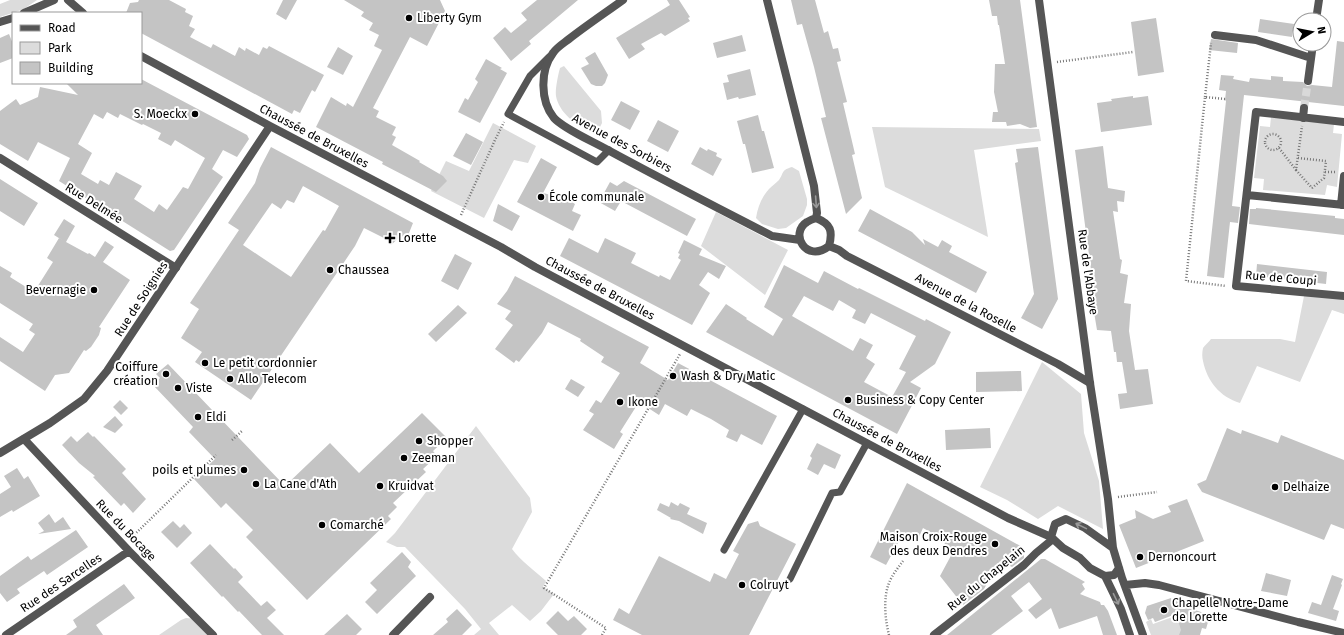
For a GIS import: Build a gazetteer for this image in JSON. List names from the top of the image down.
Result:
{
  "streets": {
    "street": [
      "Chaussée de Bruxelles",
      "Avenue des Sorbiers",
      "Rue Delmée",
      "Rue de l'Abbaye",
      "Rue de Coupi",
      "Rue de Soignies",
      "Avenue de la Roselle",
      "Rue du Bocage",
      "Rue du Chapelain",
      "Rue des Sarcelles"
    ]
  },
  "crossings": [
    ["Chaussée de Bruxelles", "Rue de Soignies"],
    ["Chaussée de Bruxelles", "Rue du Chapelain"],
    ["Avenue des Sorbiers", "Avenue de la Roselle"],
    ["Rue Delmée", "Rue de Soignies"],
    ["Rue de l'Abbaye", "Avenue de la Roselle"],
    ["Rue de Soignies", "Rue du Bocage"],
    ["Rue du Bocage", "Rue des Sarcelles"]
  ],
  "places": {
    "other": [
      "Liberty Gym",
      "S. Moeckx",
      "École communale",
      "Chaussea",
      "Bevernagie",
      "Le petit cordonnier",
      "Coiffure création",
      "Wash & Dry Matic",
      "Allo Telecom",
      "Viste",
      "Business & Copy Center",
      "Ikone",
      "Eldi",
      "Shopper",
      "Zeeman",
      "poils et plumes",
      "La Cane d'Ath",
      "Kruidvat",
      "Delhaize",
      "Comarché",
      "Maison Croix-Rouge des deux Dendres",
      "Dernoncourt",
      "Colruyt",
      "Chapelle Notre-Dame de Lorette"
    ],
    "health": ["Lorette"]
  },
  "legend": ["Road", "Park", "Building"],
  "north": "right"
}
